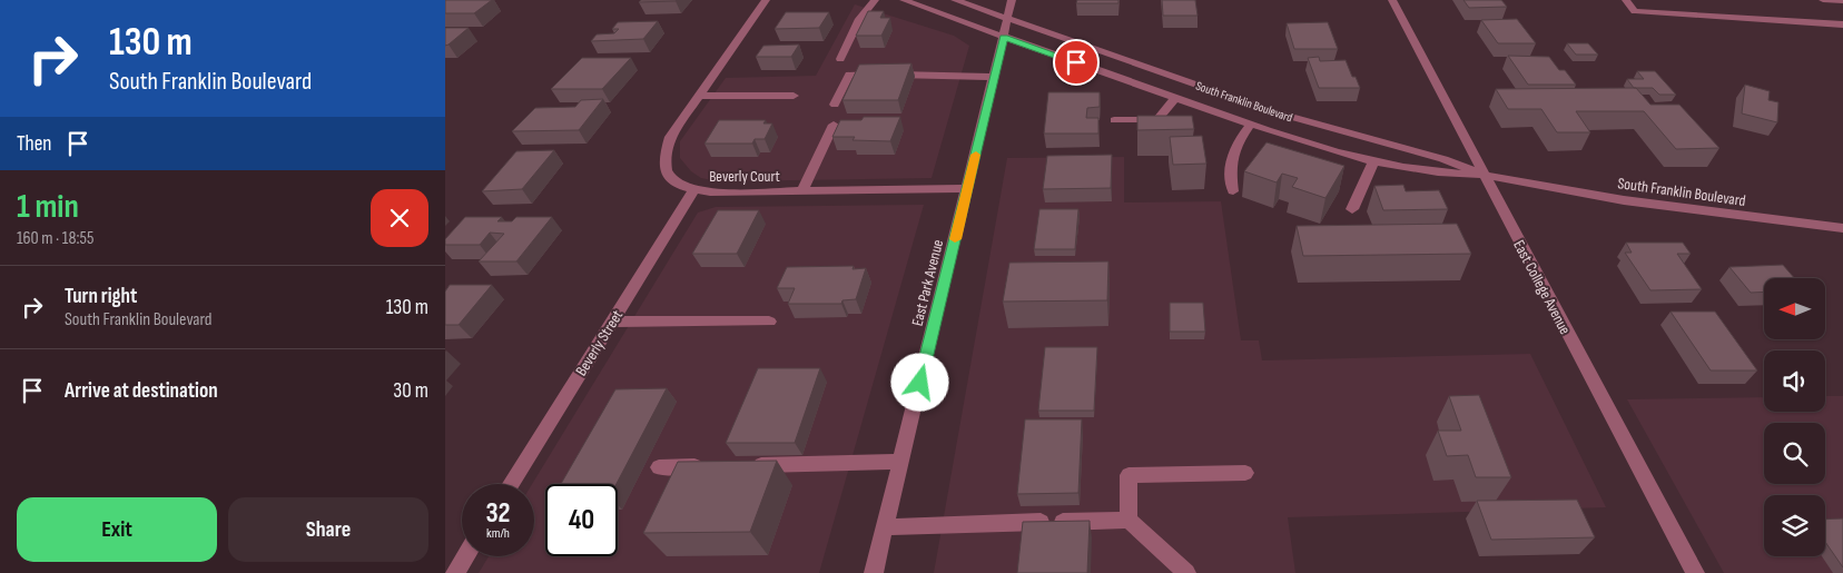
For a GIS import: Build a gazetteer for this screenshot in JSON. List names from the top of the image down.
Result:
{
  "streets": {
    "street": [
      "South Franklin Boulevard",
      "Beverly Court",
      "East Park Avenue",
      "East College Avenue",
      "Beverly Street"
    ]
  },
  "crossings": [
    ["South Franklin Boulevard", "East Park Avenue"],
    ["South Franklin Boulevard", "East College Avenue"],
    ["Beverly Court", "East Park Avenue"],
    ["Beverly Court", "Beverly Street"]
  ],
  "north": "left",
  "page": {
    "turn": ["130 m", "South Franklin Boulevard"],
    "then": "Then",
    "heading": ["1 min", "160 m · 18:55"],
    "list": [
      {
        "name": "Turn right",
        "note": "South Franklin Boulevard",
        "value": "130 m"
      },
      {
        "name": "Arrive at destination",
        "value": "30 m"
      }
    ],
    "speed": "32 km/h",
    "limit": "40",
    "buttons": ["Exit", "Share"]
  }
}
